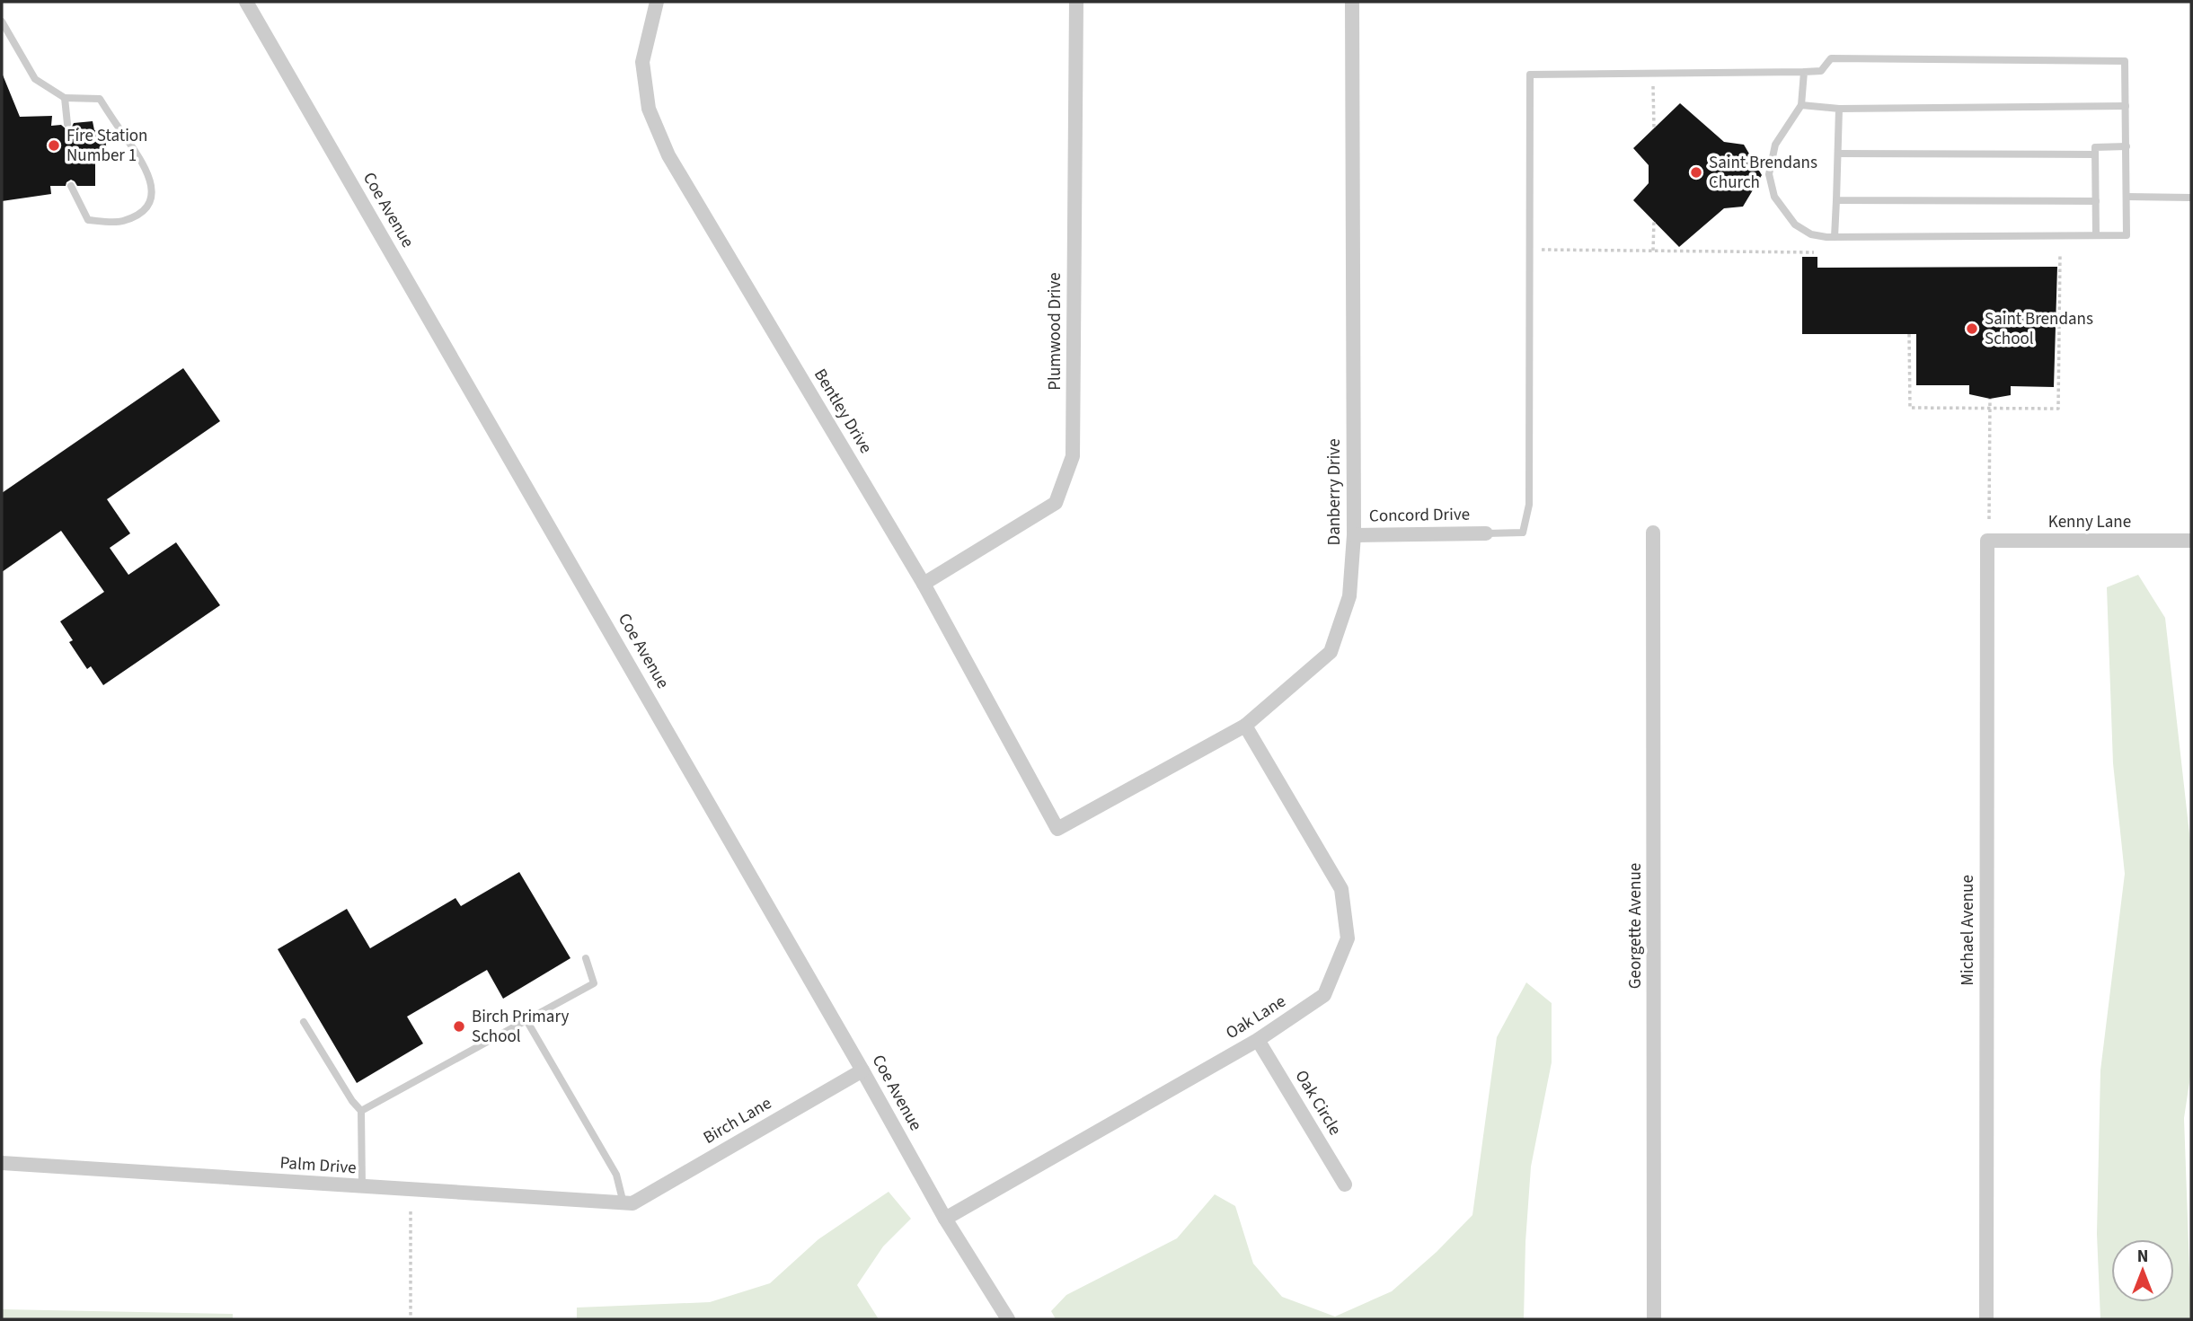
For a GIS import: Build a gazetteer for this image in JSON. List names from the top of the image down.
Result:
{
  "streets": {
    "street": [
      "Coe Avenue",
      "Plumwood Drive",
      "Bentley Drive",
      "Danberry Drive",
      "Concord Drive",
      "Kenny Lane",
      "Georgette Avenue",
      "Michael Avenue",
      "Oak Lane",
      "Oak Circle",
      "Birch Lane",
      "Palm Drive"
    ]
  },
  "crossings": [
    ["Coe Avenue", "Oak Lane"],
    ["Coe Avenue", "Birch Lane"],
    ["Plumwood Drive", "Bentley Drive"],
    ["Bentley Drive", "Danberry Drive"],
    ["Danberry Drive", "Concord Drive"],
    ["Danberry Drive", "Oak Lane"],
    ["Kenny Lane", "Michael Avenue"],
    ["Oak Lane", "Oak Circle"],
    ["Birch Lane", "Palm Drive"]
  ],
  "places": [
    "Fire Station Number 1",
    "Saint Brendans Church",
    "Saint Brendans School",
    "Birch Primary School"
  ],
  "north": "top"
}
